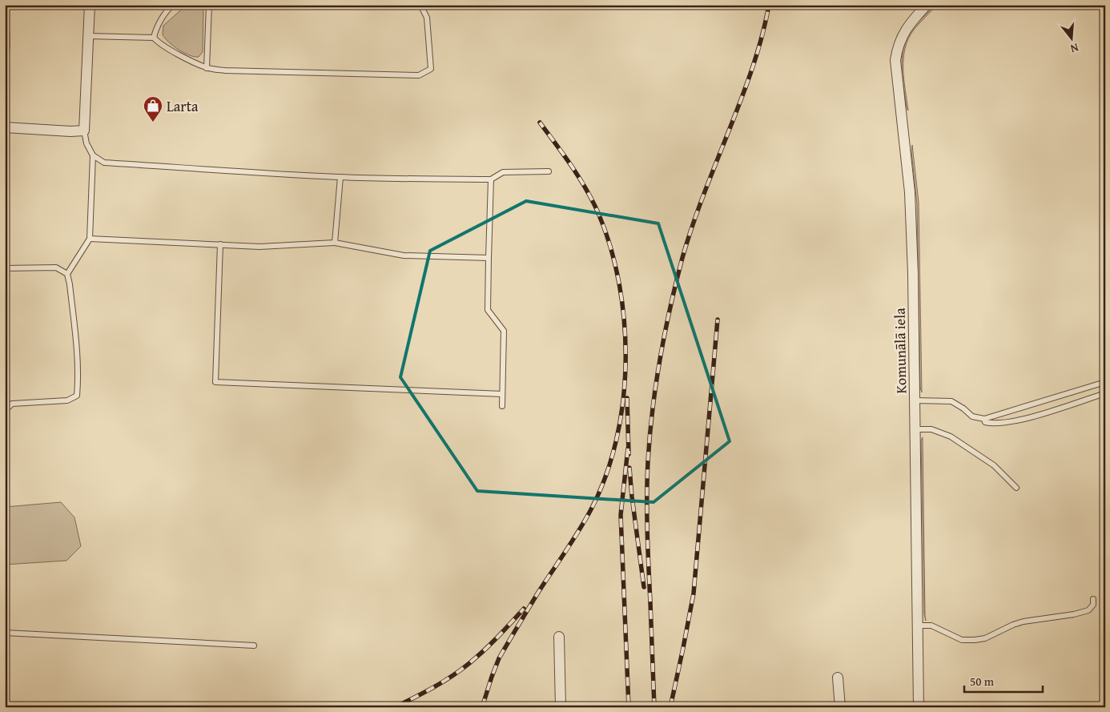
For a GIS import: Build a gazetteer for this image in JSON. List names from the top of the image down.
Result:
{
  "streets": {
    "street": ["Komunālā iela"]
  },
  "places": {
    "shop": ["Larta"]
  },
  "scale_bar": "50 m",
  "north": "bottom"
}
